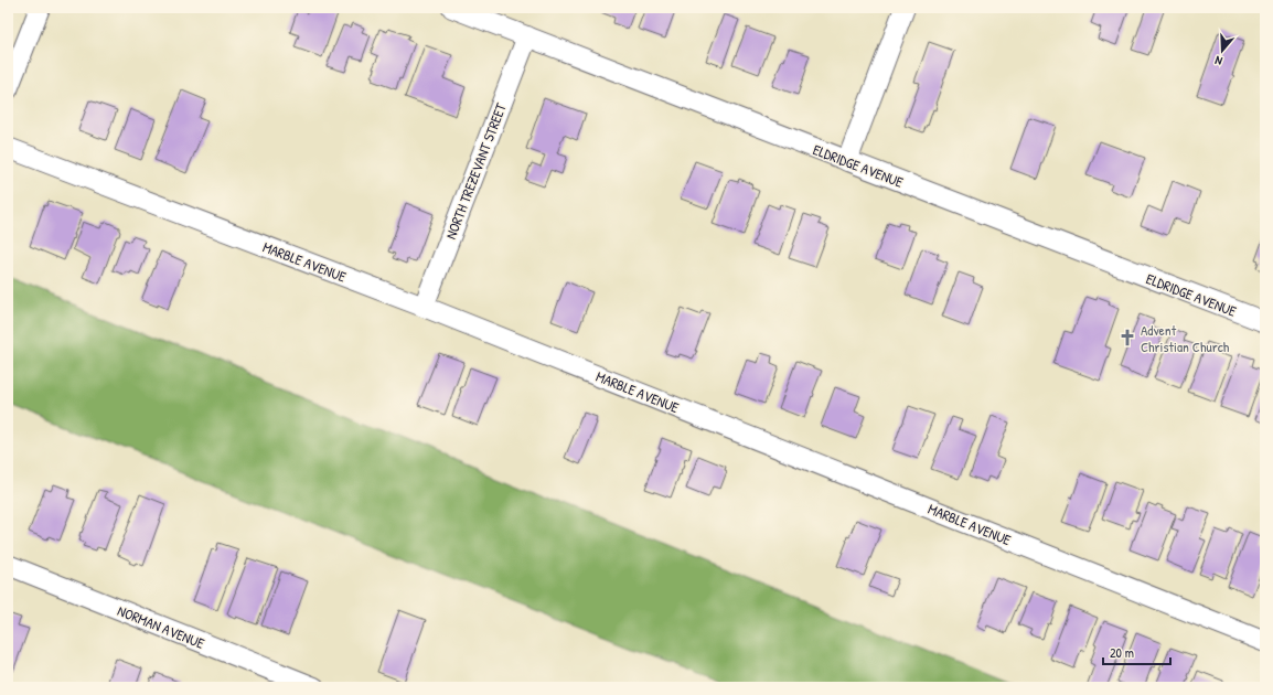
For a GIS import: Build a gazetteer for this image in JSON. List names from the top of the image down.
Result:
{
  "streets": {
    "street": [
      "ELDRIDGE AVENUE",
      "NORTH TREZEVANT STREET",
      "MARBLE AVENUE",
      "NORMAN AVENUE"
    ]
  },
  "crossings": [
    ["ELDRIDGE AVENUE", "NORTH TREZEVANT STREET"],
    ["NORTH TREZEVANT STREET", "MARBLE AVENUE"]
  ],
  "places": {
    "church": ["Advent Christian Church"]
  },
  "scale_bar": "20 m",
  "north": "bottom"
}
